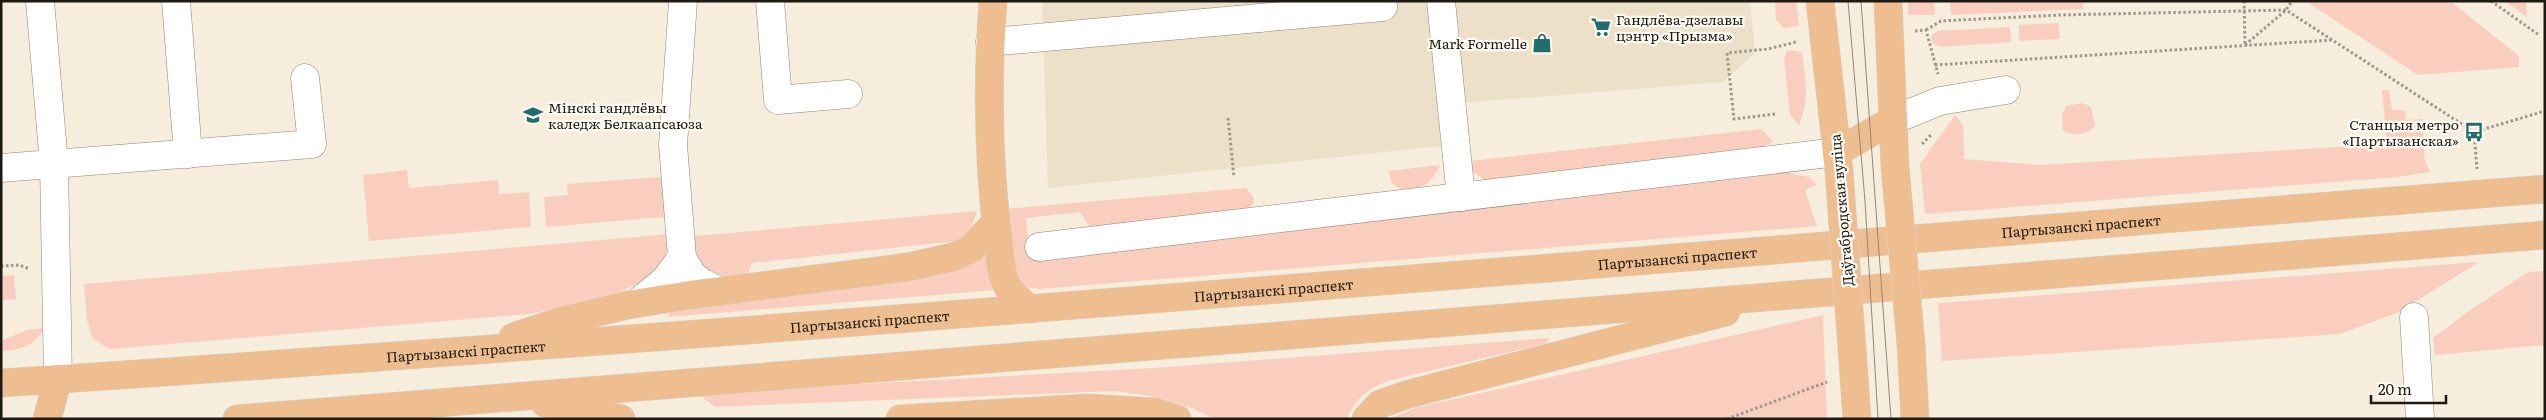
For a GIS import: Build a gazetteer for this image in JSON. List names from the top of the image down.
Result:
{
  "streets": {
    "main road": ["Даўгабродская вуліца", "Партызанскі праспект"]
  },
  "places": {
    "supermarket": ["Гандлёва-дзелавы цэнтр «Прызма»"],
    "shop": ["Mark Formelle"],
    "school or university": ["Мінскі гандлёвы каледж Белкаапсаюза"],
    "bus stop": ["Станцыя метро «Партызанская»"]
  },
  "scale_bar": "20 m"
}
